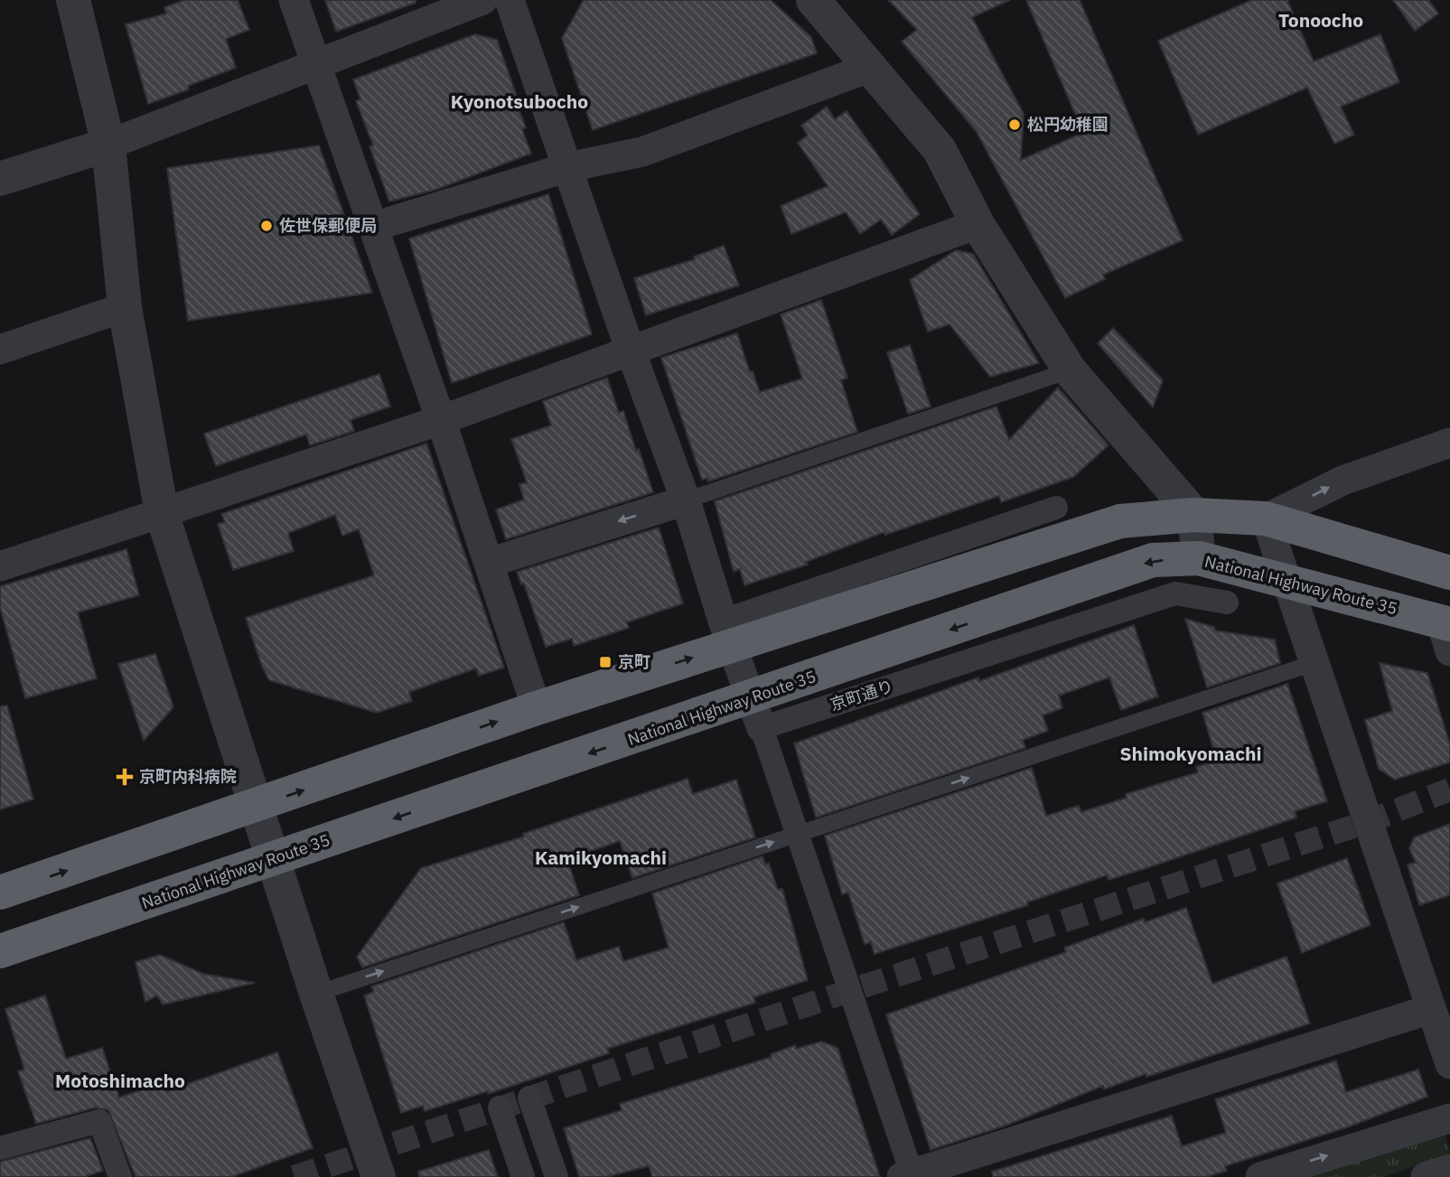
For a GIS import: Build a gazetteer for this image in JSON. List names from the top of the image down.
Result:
{
  "streets": {
    "highway": ["National Highway Route 35"],
    "street": ["京町通り"]
  },
  "crossings": [
    ["National Highway Route 35", "京町通り"]
  ],
  "districts": [
    "Tonoocho",
    "Kyonotsubocho",
    "Shimokyomachi",
    "Kamikyomachi",
    "Motoshimacho"
  ],
  "places": {
    "other": ["松円幼稚園", "佐世保郵便局"],
    "transit": ["京町"],
    "health": ["京町内科病院"]
  }
}
